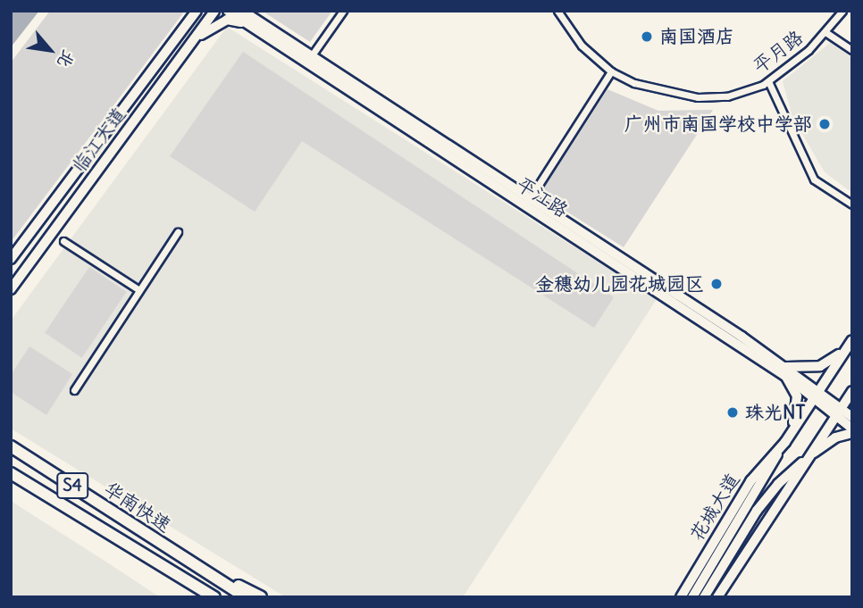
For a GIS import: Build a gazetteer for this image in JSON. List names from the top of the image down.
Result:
{
  "streets": {
    "highway": ["S4", "华南快速"],
    "main road": ["临江大道", "平江路", "花城大道"],
    "street": ["平月路"]
  },
  "crossings": [
    ["平江路", "花城大道"]
  ],
  "places": [
    "南国酒店",
    "广州市南国学校中学部",
    "金穗幼儿园花城园区",
    "珠光NT"
  ],
  "north": "bottom right"
}
